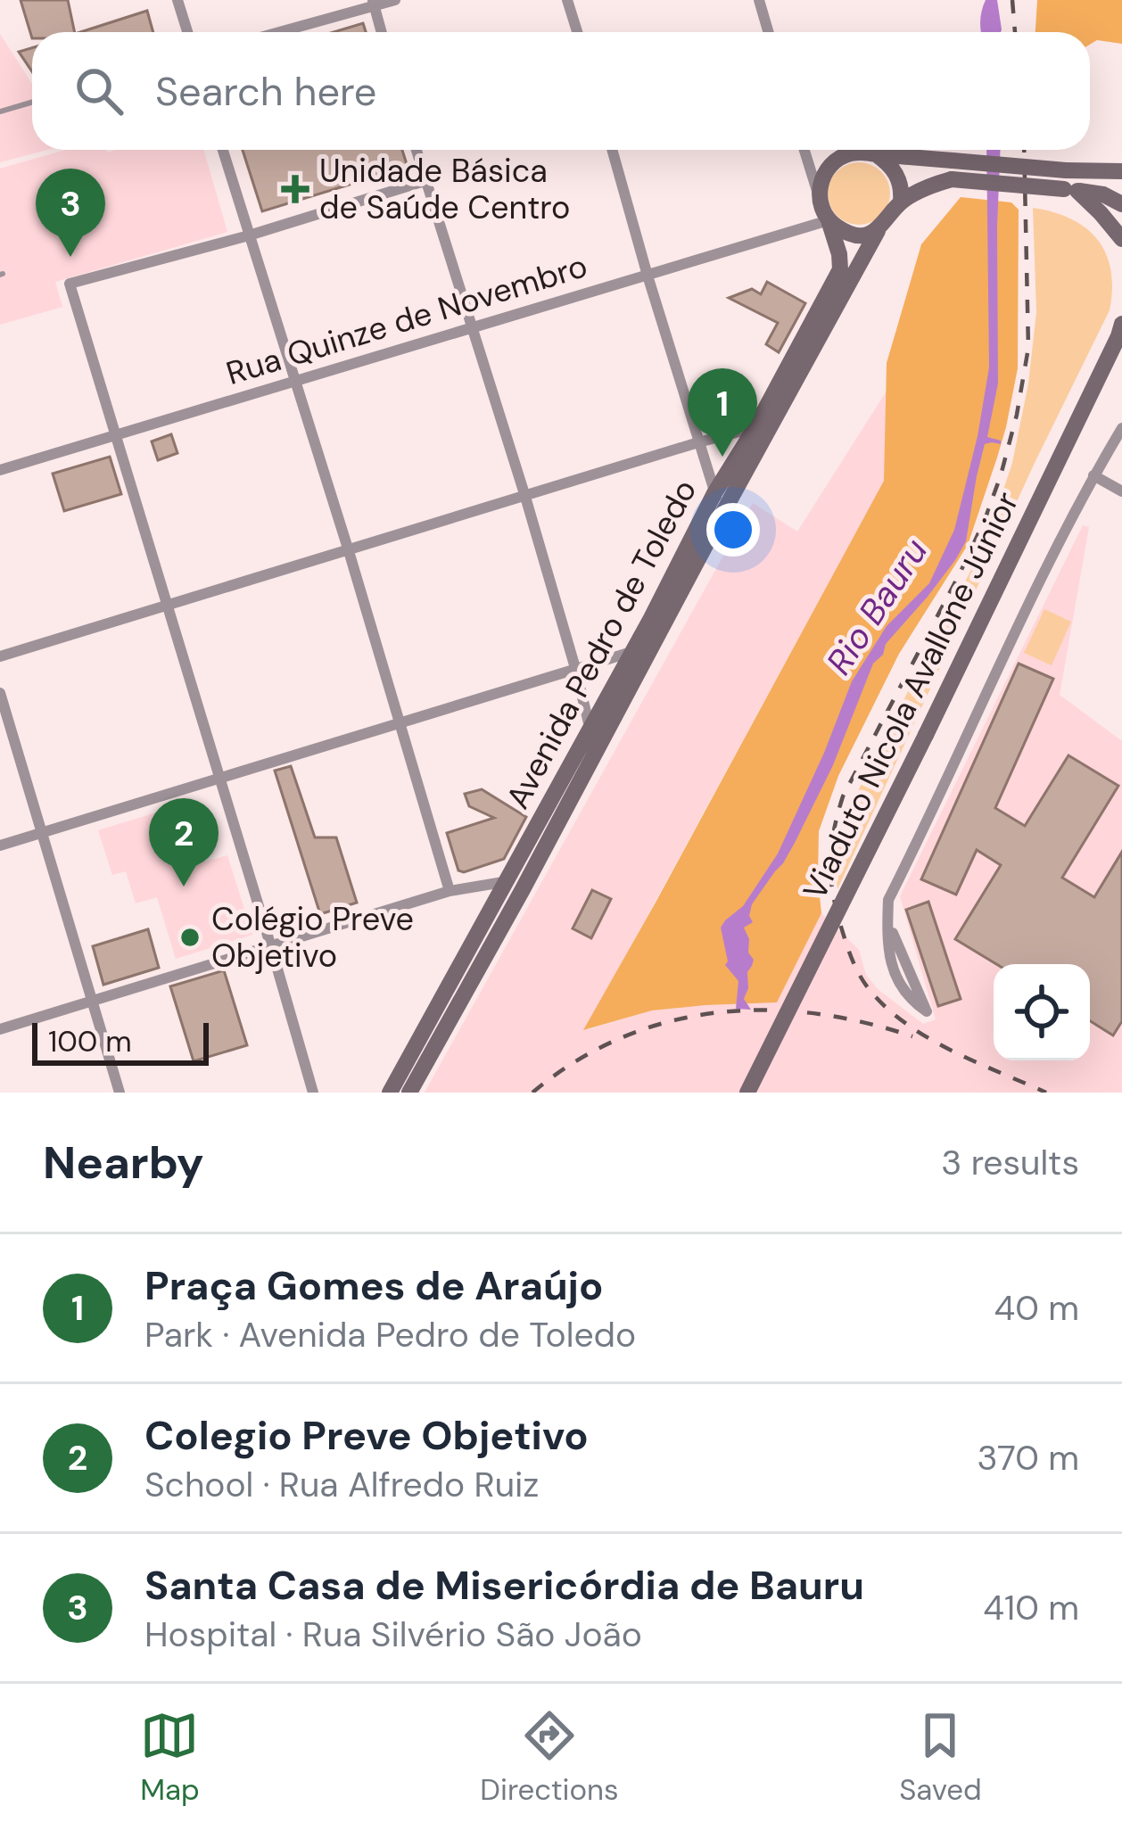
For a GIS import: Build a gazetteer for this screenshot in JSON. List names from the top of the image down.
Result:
{
  "streets": {
    "main road": ["Avenida Pedro de Toledo", "Viaduto Nicola Avallone Júnior"],
    "street": ["Rua Quinze de Novembro"]
  },
  "crossings": [
    ["Rua Quinze de Novembro", "Avenida Pedro de Toledo"]
  ],
  "water": ["Rio Bauru"],
  "places": {
    "health": ["Unidade Básica de Saúde Centro"],
    "other": ["Colégio Preve Objetivo"]
  },
  "scale_bar": "100 m",
  "page": {
    "search": "Search here",
    "pins": ["3", "1", "2"],
    "scale": "100 m",
    "heading": ["Nearby", "3 results"],
    "list": [
      {
        "mark": "1",
        "name": "Praça Gomes de Araújo",
        "note": "Park · Avenida Pedro de Toledo",
        "value": "40 m"
      },
      {
        "mark": "2",
        "name": "Colegio Preve Objetivo",
        "note": "School · Rua Alfredo Ruiz",
        "value": "370 m"
      },
      {
        "mark": "3",
        "name": "Santa Casa de Misericórdia de Bauru",
        "note": "Hospital · Rua Silvério São João",
        "value": "410 m"
      }
    ],
    "nav": ["Map", "Directions", "Saved"]
  }
}
